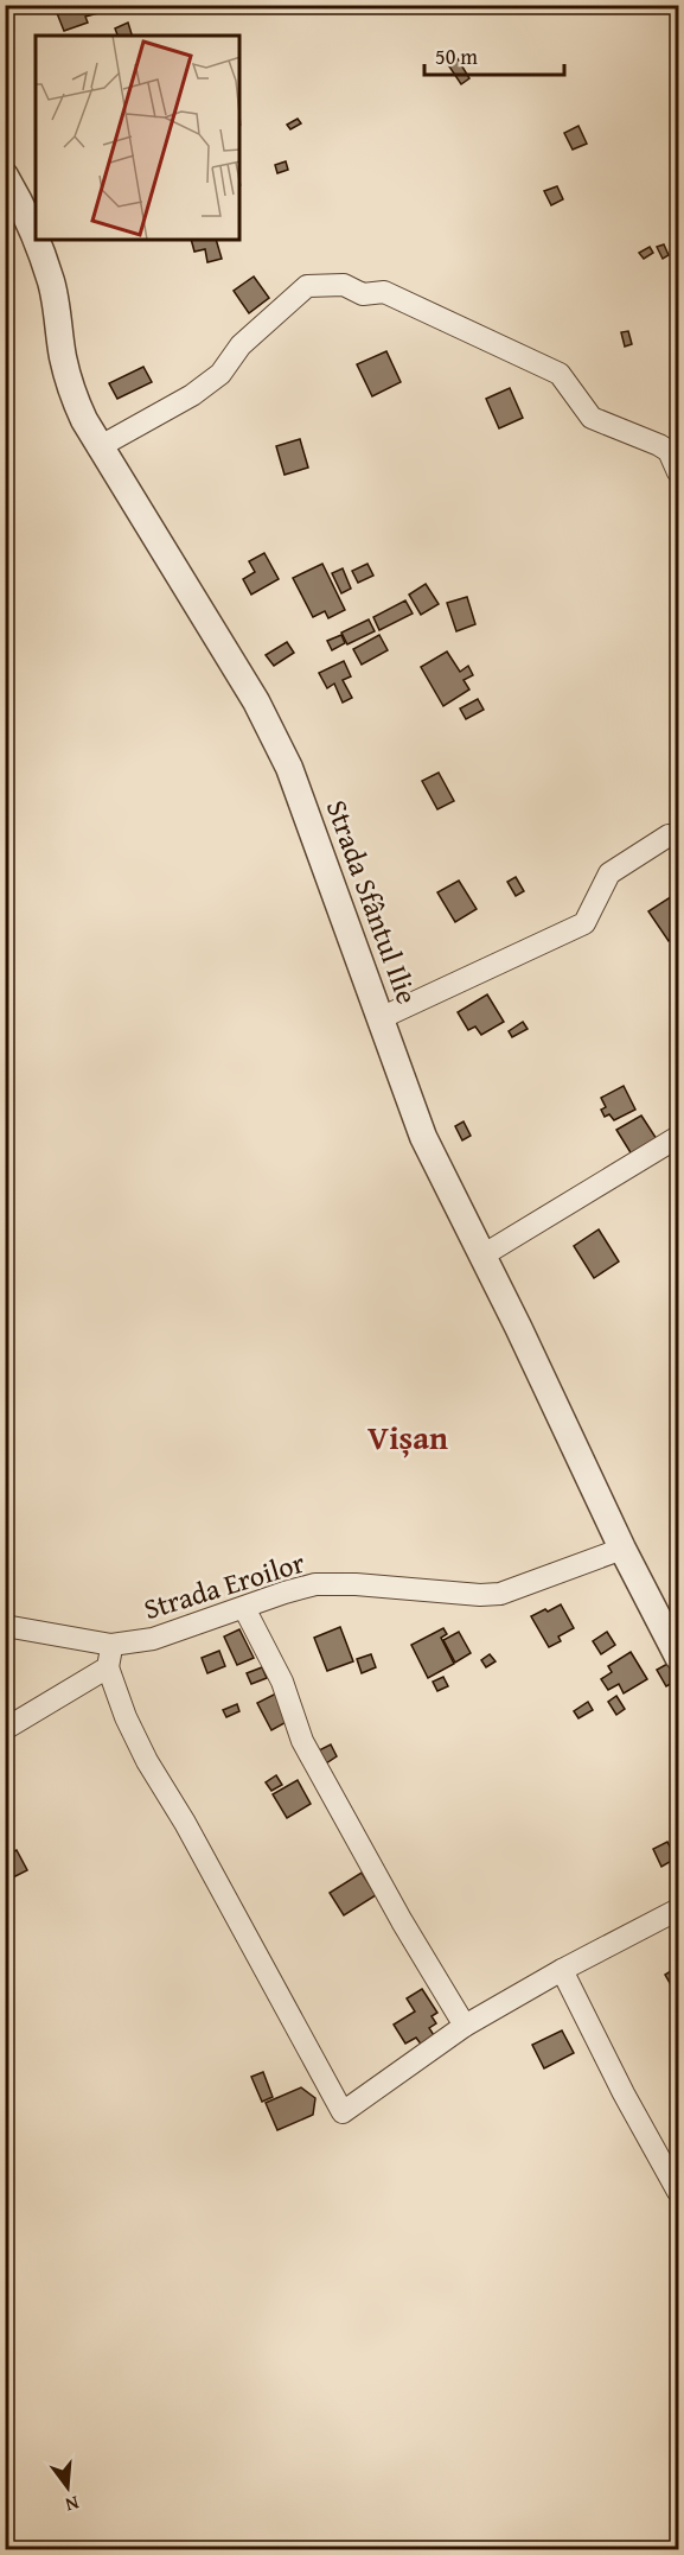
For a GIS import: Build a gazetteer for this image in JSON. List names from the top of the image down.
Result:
{
  "streets": {
    "street": ["Strada Sfântul Ilie", "Strada Eroilor"]
  },
  "crossings": [
    ["Strada Sfântul Ilie", "Strada Eroilor"]
  ],
  "districts": ["Vișan"],
  "scale_bar": "50 m",
  "north": "bottom"
}
